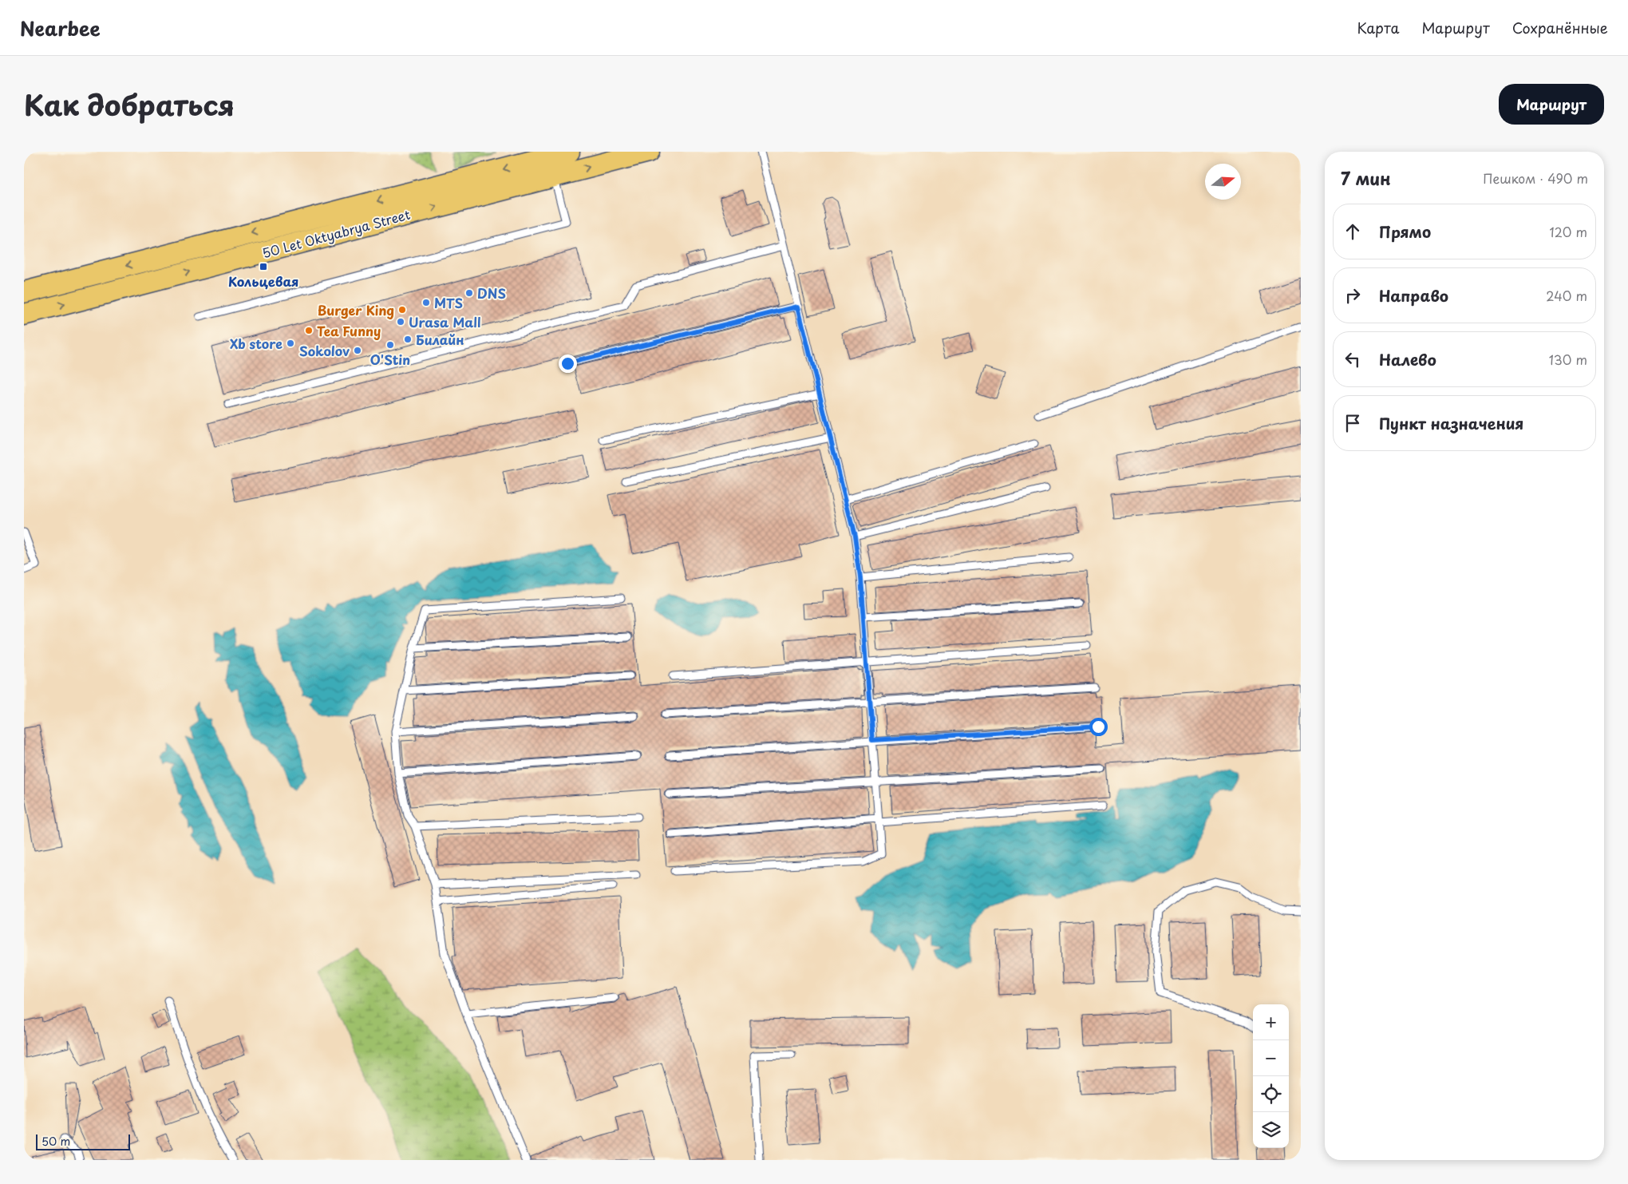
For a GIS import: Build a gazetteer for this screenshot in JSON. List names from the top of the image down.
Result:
{
  "streets": {
    "main road": ["50 Let Oktyabrya Street"]
  },
  "places": {
    "transit": ["Кольцевая"],
    "other": [
      "DNS",
      "MTS",
      "Burger King",
      "Urasa Mall",
      "Tea Funny",
      "Билайн",
      "Xb store",
      "O'Stin",
      "Sokolov"
    ]
  },
  "scale_bar": "50 m",
  "north": "right",
  "page": {
    "header": "Nearbee",
    "nav": ["Карта", "Маршрут", "Сохранённые"],
    "title": "Как добраться",
    "buttons": "Маршрут",
    "heading": ["7 мин", "Пешком · 490 m"],
    "list": [
      ["Прямо", "120 m"],
      ["Направо", "240 m"],
      ["Налево", "130 m"],
      "Пункт назначения"
    ],
    "map_buttons": ["+", "−"],
    "scale": "50 m"
  }
}
